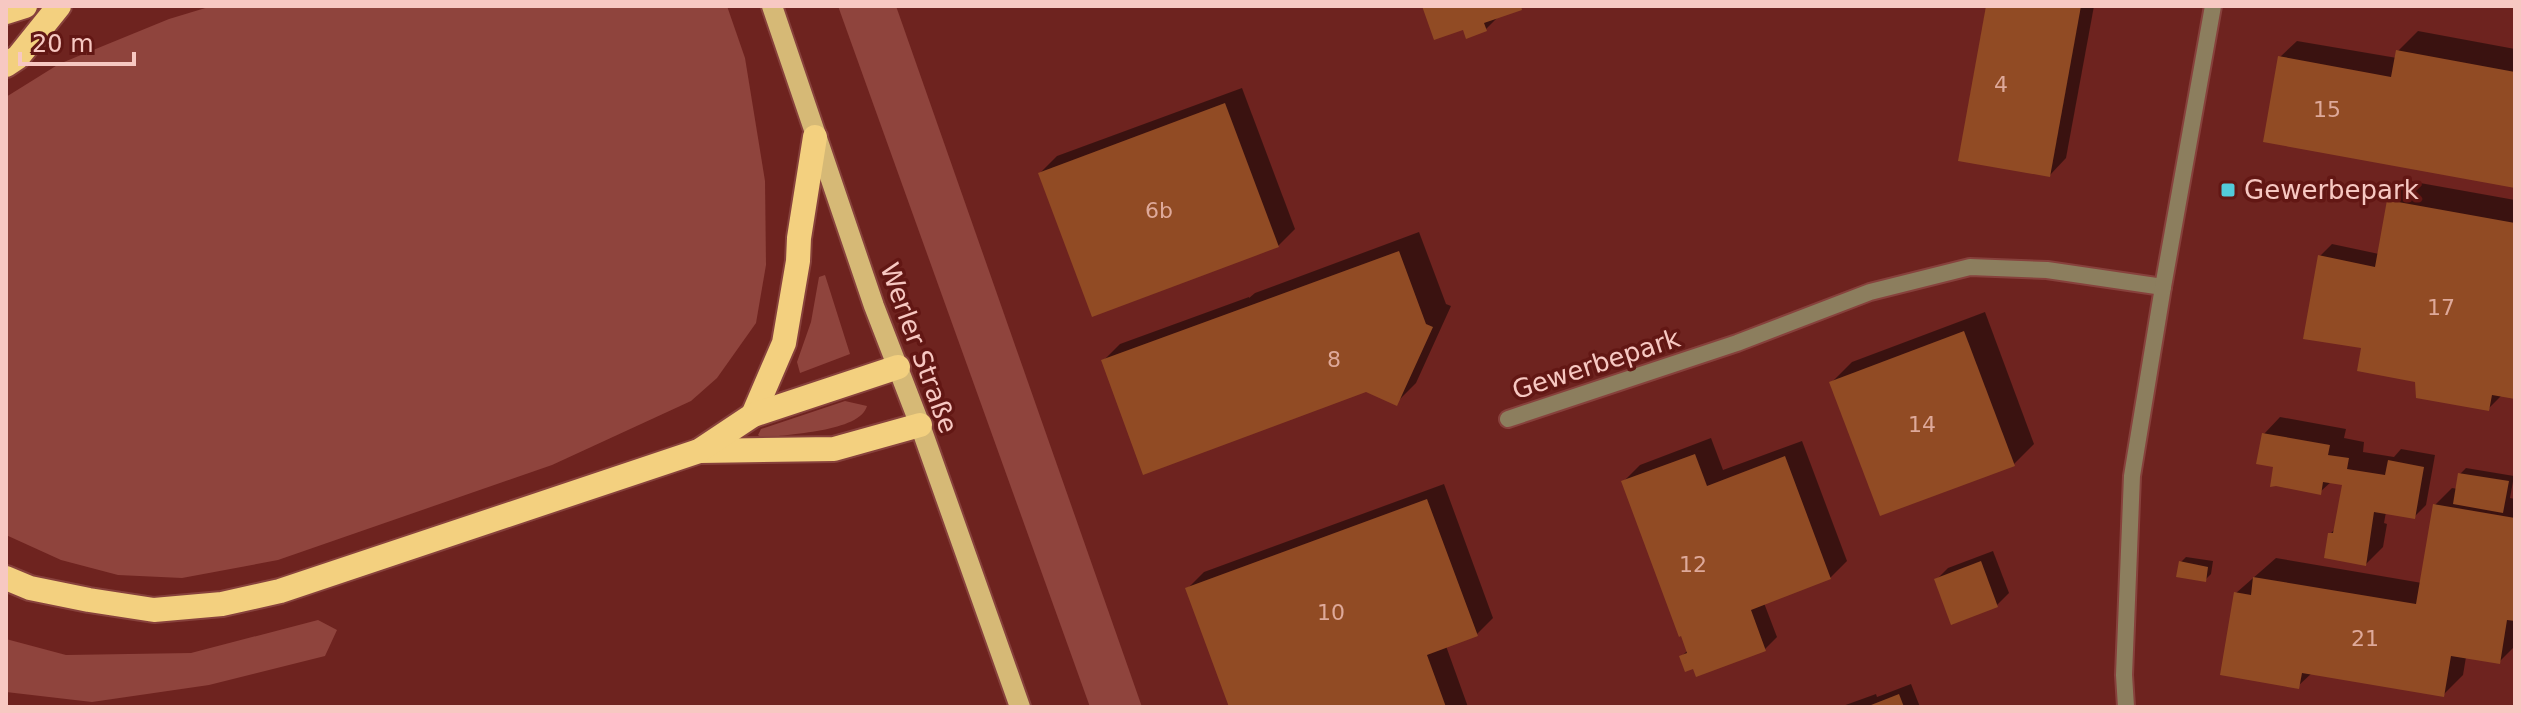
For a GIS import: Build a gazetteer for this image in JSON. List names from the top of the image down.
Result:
{
  "streets": {
    "main road": ["Werler Straße"],
    "street": ["Gewerbepark"]
  },
  "places": {
    "transit": ["Gewerbepark"]
  },
  "house_numbers": [
    "4",
    "15",
    "6b",
    "17",
    "8",
    "14",
    "12",
    "10",
    "21"
  ],
  "scale_bar": "20 m"
}
